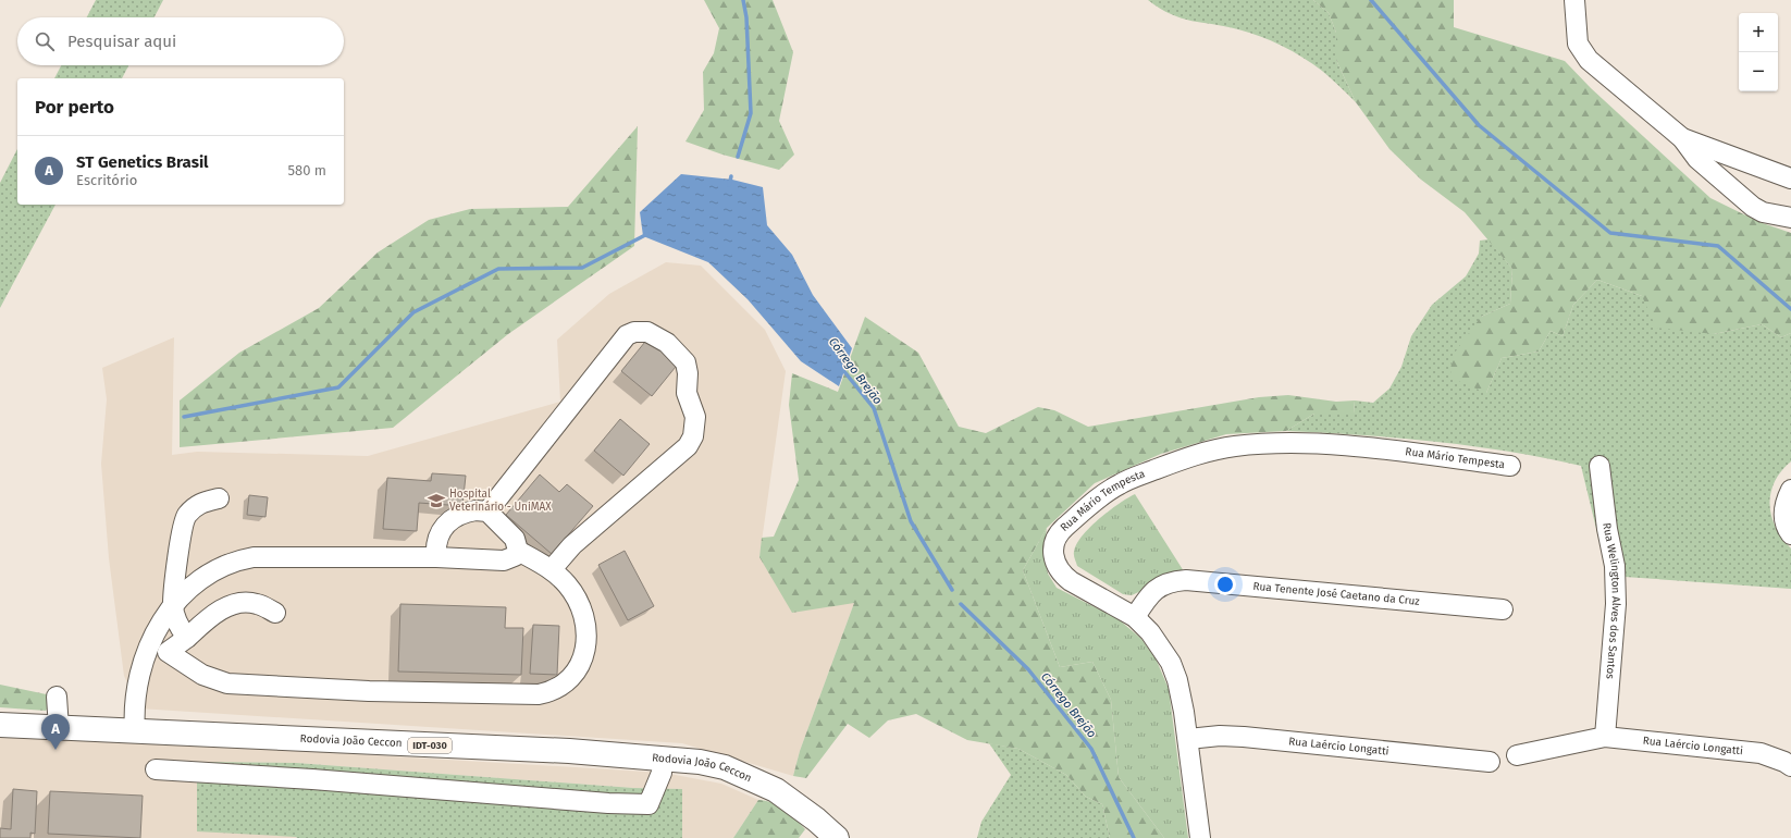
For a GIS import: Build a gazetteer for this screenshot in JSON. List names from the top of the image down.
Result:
{
  "streets": {
    "main road": ["Rodovia João Ceccon", "IDT-030"],
    "street": [
      "Rua Mário Tempesta",
      "Rua Tenente José Caetano da Cruz",
      "Rua Welington Alves dos Santos",
      "Rua Laércio Longatti"
    ]
  },
  "crossings": [
    ["Rua Mário Tempesta", "Rua Tenente José Caetano da Cruz"],
    ["Rua Mário Tempesta", "Rua Laércio Longatti"],
    ["Rua Welington Alves dos Santos", "Rua Laércio Longatti"]
  ],
  "water": ["Córrego Brejão"],
  "places": {
    "school or university": ["Hospital Veterinário - UniMAX"]
  },
  "page": {
    "map_buttons": ["+", "−"],
    "search": "Pesquisar aqui",
    "heading": "Por perto",
    "list": [
      {
        "mark": "A",
        "name": "ST Genetics Brasil",
        "note": "Escritório",
        "value": "580 m"
      }
    ],
    "pins": "A"
  }
}
